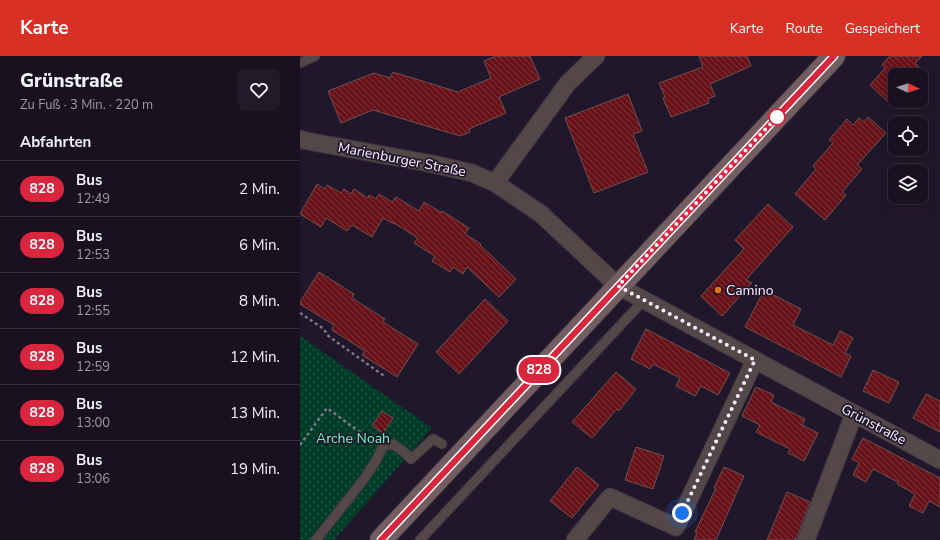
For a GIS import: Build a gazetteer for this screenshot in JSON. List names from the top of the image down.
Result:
{
  "streets": {
    "street": ["Marienburger Straße", "Grünstraße"]
  },
  "crossings": [
    ["Marienburger Straße", "Grünstraße"]
  ],
  "parks": ["Arche Noah"],
  "places": ["Camino"],
  "lines": ["bus line 828"],
  "north": "right",
  "page": {
    "header": "Karte",
    "nav": ["Karte", "Route", "Gespeichert"],
    "heading": [
      ["Grünstraße", "Zu Fuß · 3 Min. · 220 m"],
      "Abfahrten"
    ],
    "on_map": "828",
    "list": [
      {
        "mark": "828",
        "name": "Bus",
        "note": "12:49",
        "value": "2 Min."
      },
      {
        "mark": "828",
        "name": "Bus",
        "note": "12:53",
        "value": "6 Min."
      },
      {
        "mark": "828",
        "name": "Bus",
        "note": "12:55",
        "value": "8 Min."
      },
      {
        "mark": "828",
        "name": "Bus",
        "note": "12:59",
        "value": "12 Min."
      },
      {
        "mark": "828",
        "name": "Bus",
        "note": "13:00",
        "value": "13 Min."
      },
      {
        "mark": "828",
        "name": "Bus",
        "note": "13:06",
        "value": "19 Min."
      }
    ]
  }
}
